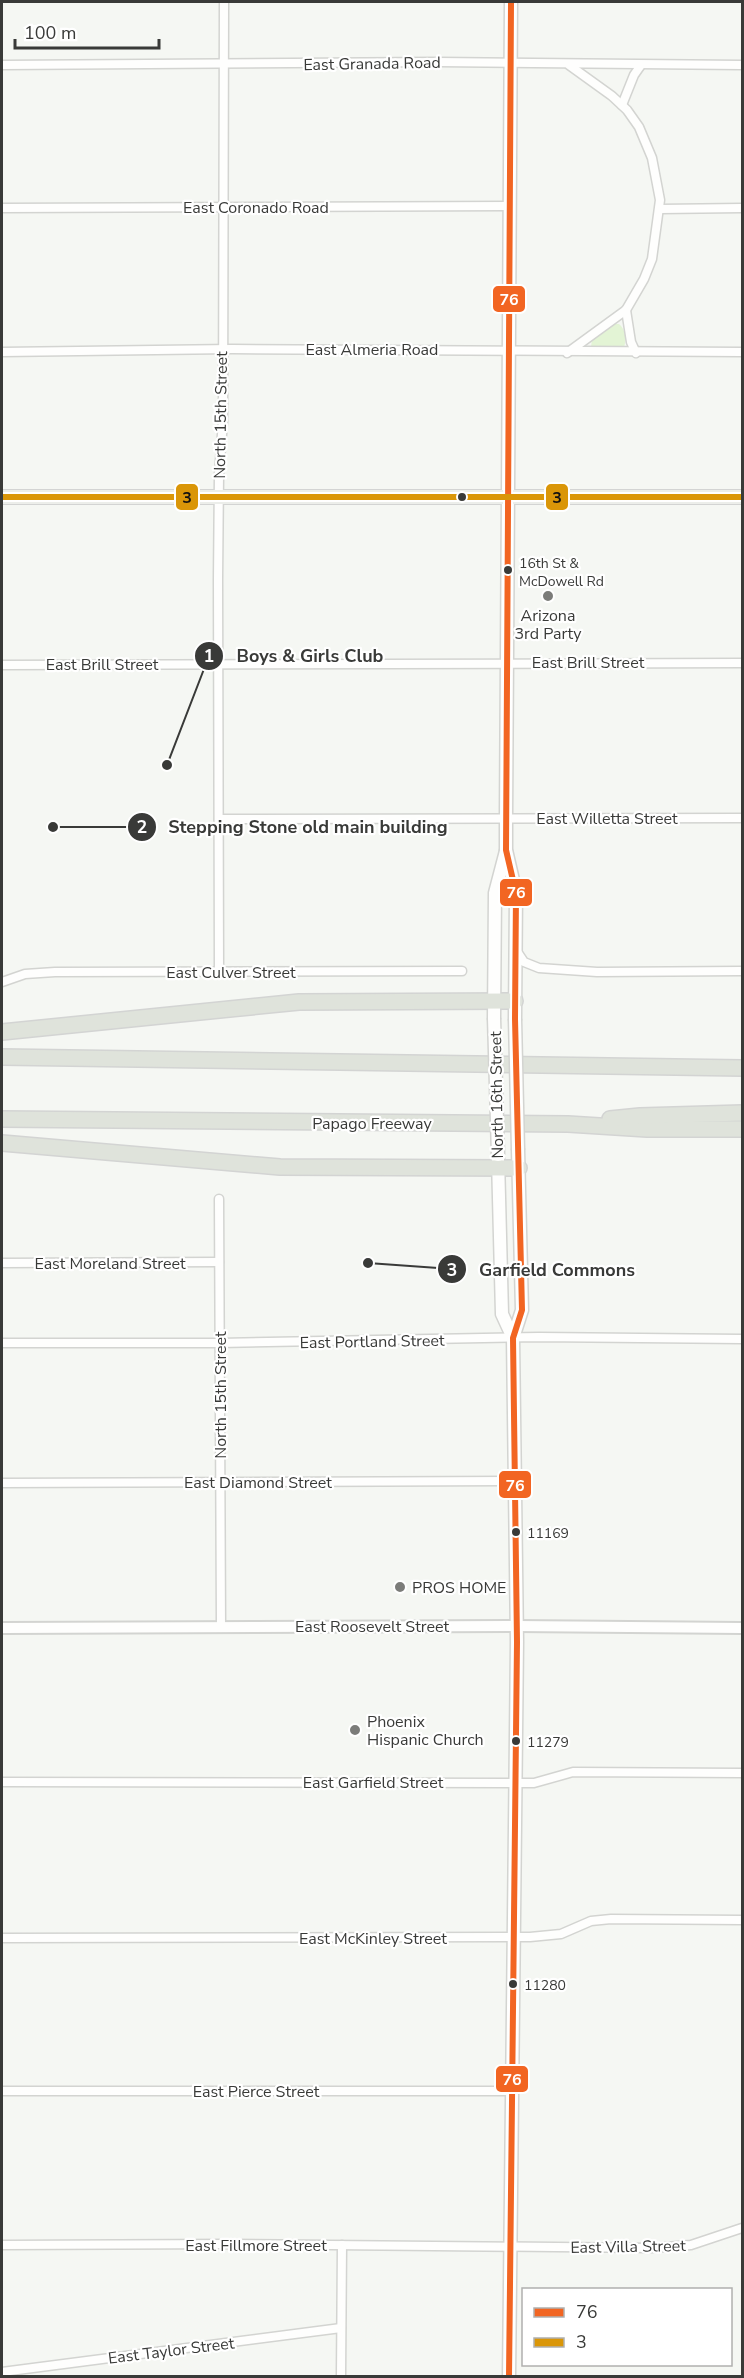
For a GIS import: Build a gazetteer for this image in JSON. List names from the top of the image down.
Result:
{
  "streets": {
    "highway": ["Papago Freeway"],
    "main road": ["North 16th Street"],
    "street": [
      "East Granada Road",
      "East Coronado Road",
      "East Almeria Road",
      "North 15th Street",
      "East Brill Street",
      "East Willetta Street",
      "East Culver Street",
      "East Moreland Street",
      "East Portland Street",
      "East Diamond Street",
      "East Roosevelt Street",
      "East Garfield Street",
      "East McKinley Street",
      "East Pierce Street",
      "East Fillmore Street",
      "East Villa Street",
      "East Taylor Street"
    ]
  },
  "crossings": [
    ["East Granada Road", "North 15th Street"],
    ["East Granada Road", "North 16th Street"],
    ["East Coronado Road", "North 15th Street"],
    ["East Coronado Road", "North 16th Street"],
    ["East Almeria Road", "North 15th Street"],
    ["East Almeria Road", "North 16th Street"],
    ["North 15th Street", "East Brill Street"],
    ["North 15th Street", "East Willetta Street"],
    ["North 15th Street", "East Culver Street"],
    ["North 15th Street", "East Moreland Street"],
    ["North 15th Street", "East Portland Street"],
    ["North 15th Street", "East Diamond Street"],
    ["North 15th Street", "East Roosevelt Street"],
    ["East Brill Street", "North 16th Street"],
    ["East Willetta Street", "North 16th Street"],
    ["North 16th Street", "East Portland Street"],
    ["North 16th Street", "East Diamond Street"],
    ["North 16th Street", "East Roosevelt Street"],
    ["North 16th Street", "East Garfield Street"],
    ["North 16th Street", "East McKinley Street"],
    ["North 16th Street", "East Pierce Street"],
    ["North 16th Street", "East Fillmore Street"],
    ["North 16th Street", "East Villa Street"],
    ["East Fillmore Street", "East Villa Street"]
  ],
  "places": [
    "16th St & McDowell Rd",
    "Arizona 3rd Party",
    "Boys & Girls Club",
    "Stepping Stone old main building",
    "Garfield Commons",
    "11169",
    "PROS HOME",
    "Phoenix Hispanic Church",
    "11279",
    "11280"
  ],
  "lines": ["transit line 76", "transit line 3"],
  "legend": ["76", "3"],
  "scale_bar": "100 m"
}
